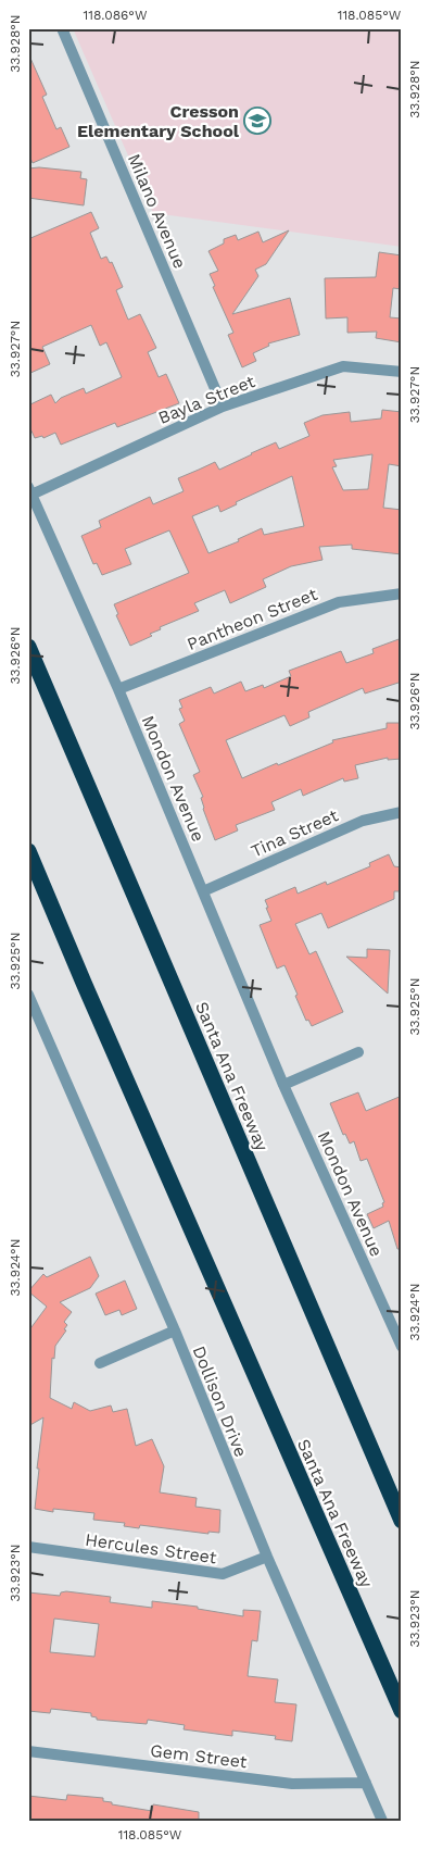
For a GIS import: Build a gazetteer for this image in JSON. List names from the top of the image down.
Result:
{
  "streets": {
    "highway": ["Santa Ana Freeway"],
    "street": [
      "Milano Avenue",
      "Bayla Street",
      "Pantheon Street",
      "Mondon Avenue",
      "Tina Street",
      "Dollison Drive",
      "Hercules Street",
      "Gem Street"
    ]
  },
  "crossings": [
    ["Milano Avenue", "Bayla Street"],
    ["Bayla Street", "Mondon Avenue"],
    ["Pantheon Street", "Mondon Avenue"],
    ["Mondon Avenue", "Tina Street"],
    ["Dollison Drive", "Hercules Street"],
    ["Dollison Drive", "Gem Street"]
  ],
  "places": {
    "school or university": ["Cresson Elementary School"]
  },
  "coordinates": [
    "118.086°W",
    "118.085°W",
    "33.928°N",
    "33.927°N",
    "33.926°N",
    "33.925°N",
    "33.924°N",
    "33.923°N"
  ]
}
